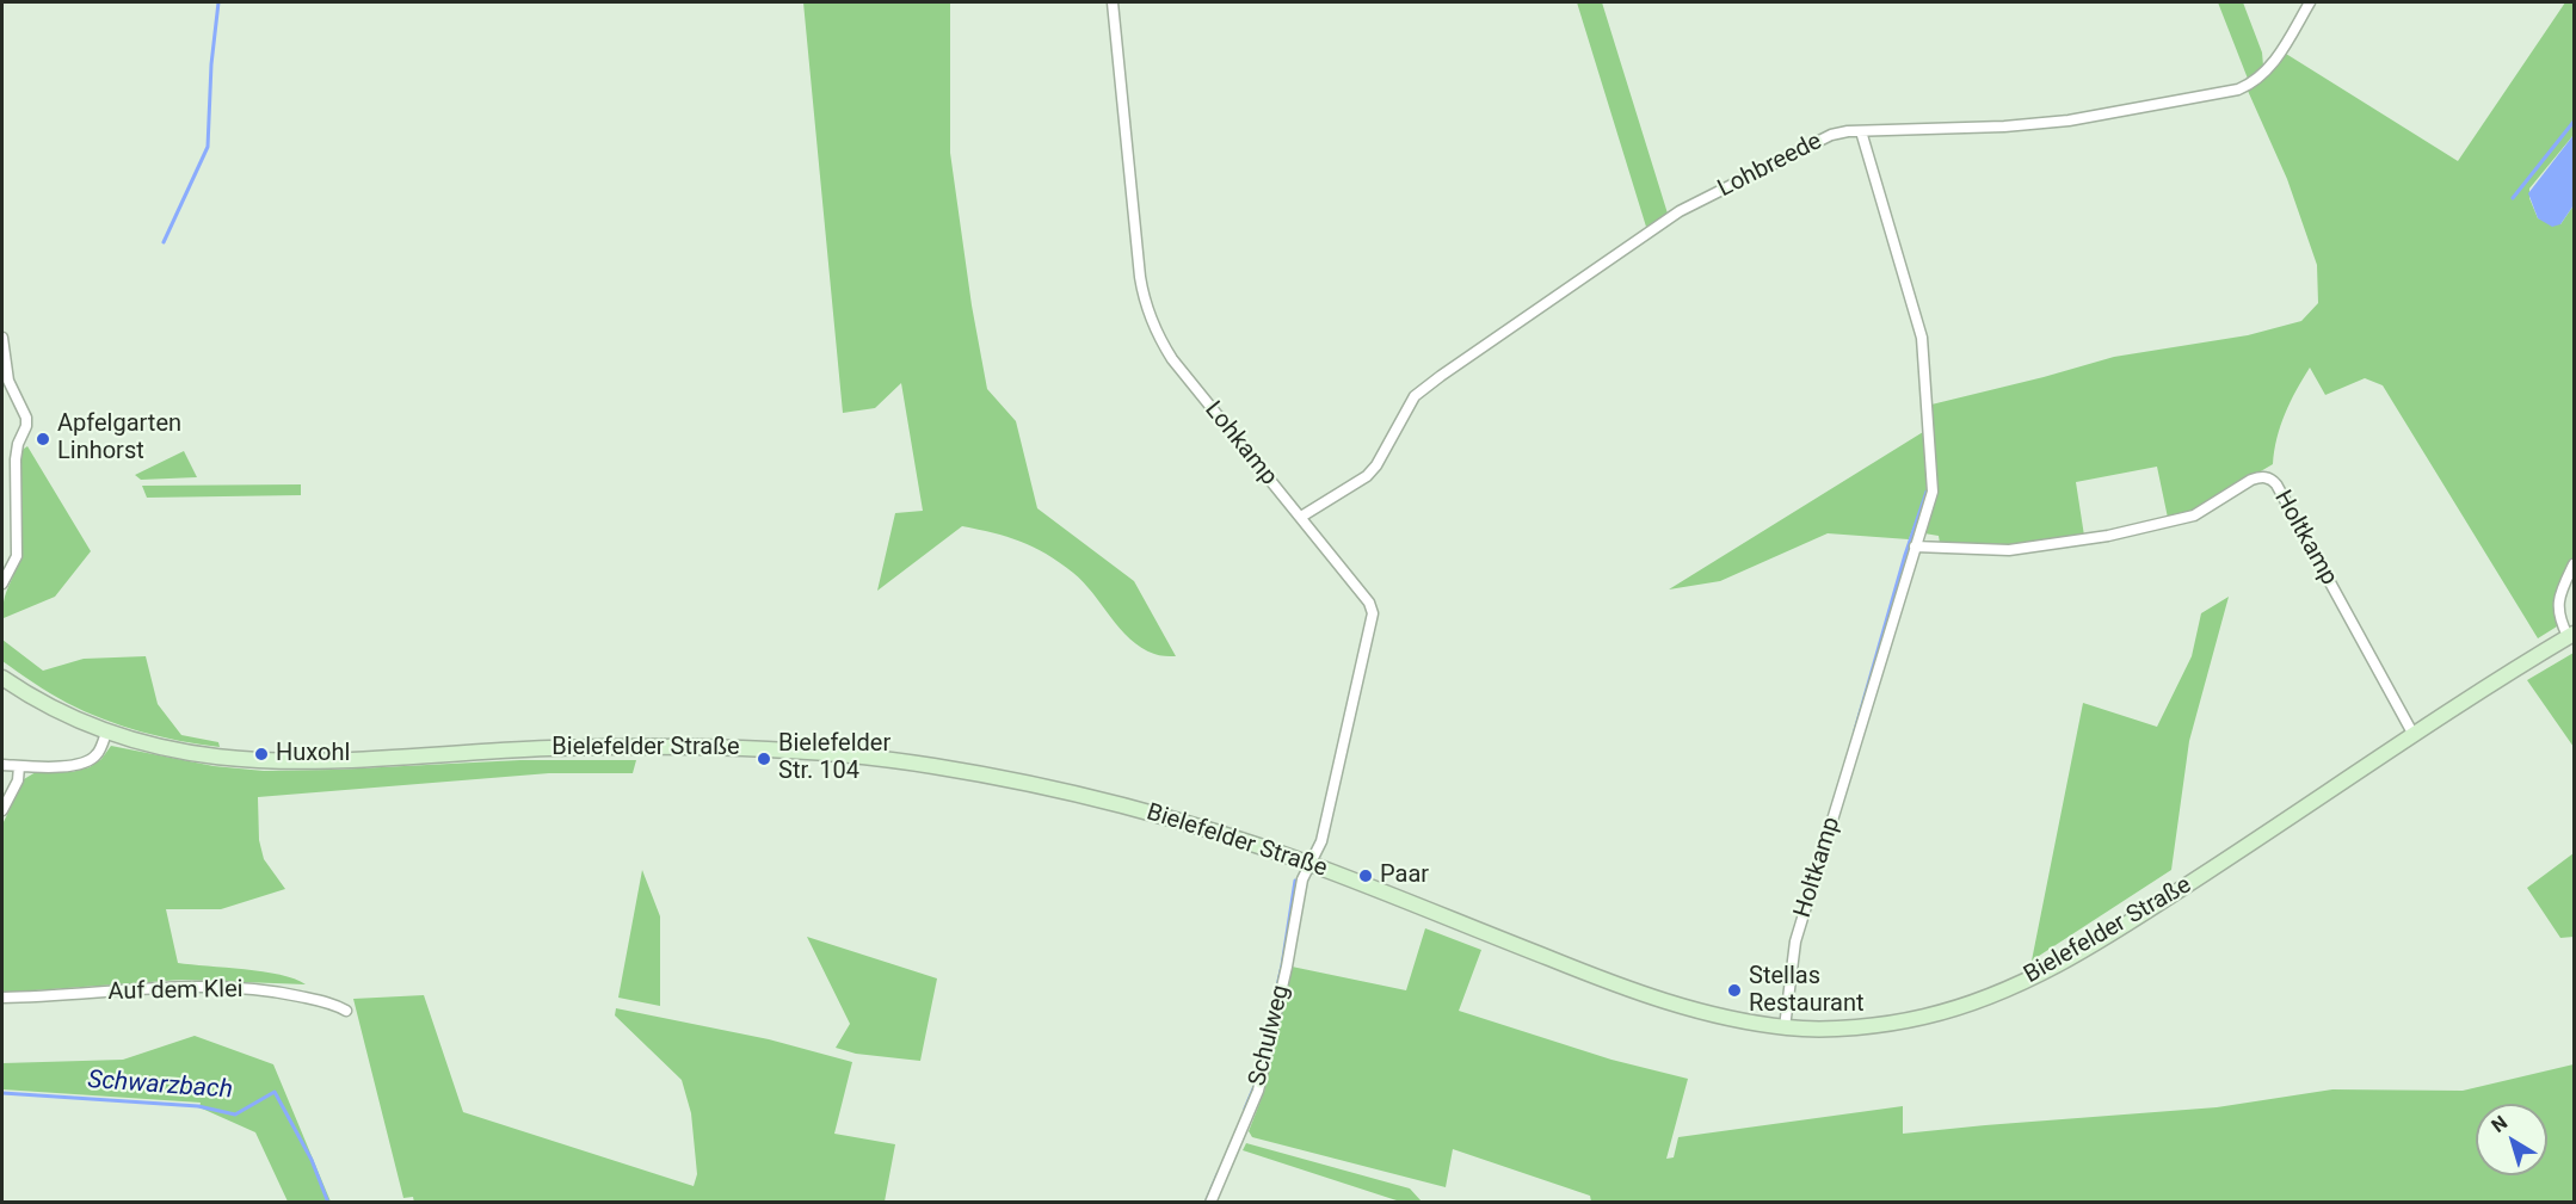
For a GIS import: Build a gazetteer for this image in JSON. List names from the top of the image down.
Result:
{
  "streets": {
    "main road": ["Bielefelder Straße"],
    "street": [
      "Lohbreede",
      "Lohkamp",
      "Holtkamp",
      "Auf dem Klei",
      "Schulweg"
    ]
  },
  "crossings": [
    ["Lohbreede", "Lohkamp"],
    ["Lohbreede", "Holtkamp"],
    ["Lohkamp", "Bielefelder Straße"],
    ["Lohkamp", "Schulweg"],
    ["Holtkamp", "Bielefelder Straße"],
    ["Bielefelder Straße", "Schulweg"]
  ],
  "water": ["Schwarzbach"],
  "places": [
    "Apfelgarten Linhorst",
    "Huxohl",
    "Bielefelder Str. 104",
    "Paar",
    "Stellas Restaurant"
  ],
  "north": "top left"
}
